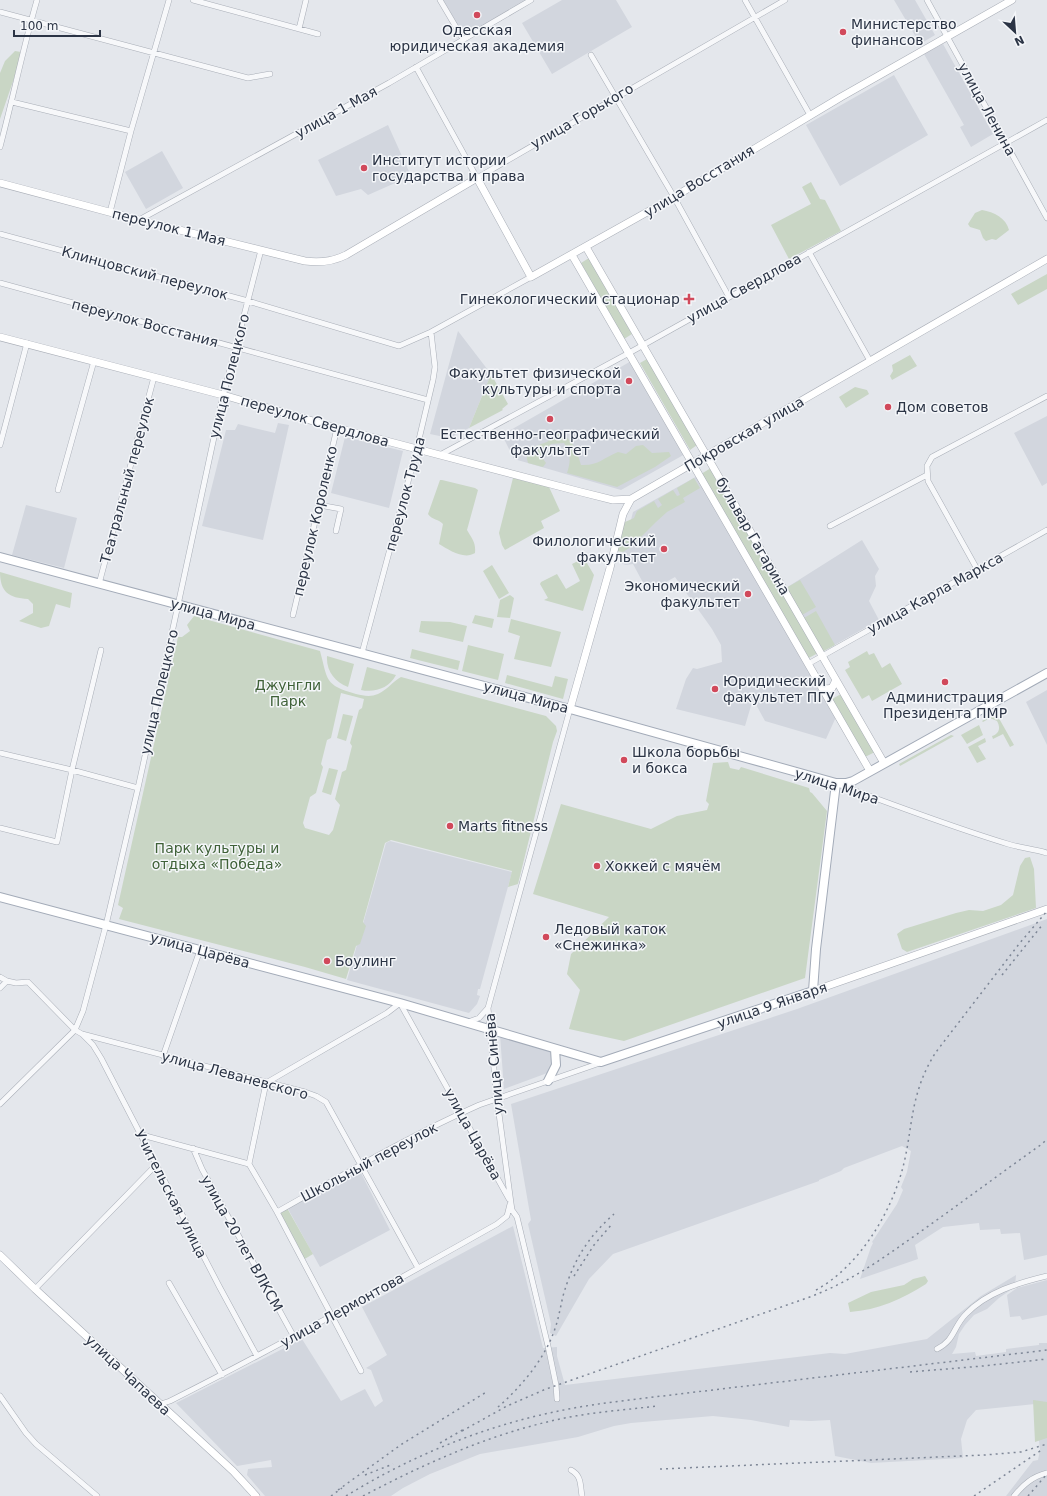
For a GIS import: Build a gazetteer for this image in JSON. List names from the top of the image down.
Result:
{
  "streets": {
    "main road": ["улица Мира", "улица Царёва", "улица 9 Января"],
    "street": [
      "улица Ленина",
      "улица 1 Мая",
      "улица Горького",
      "улица Восстания",
      "переулок 1 Мая",
      "Клинцовский переулок",
      "улица Свердлова",
      "переулок Восстания",
      "улица Полецкого",
      "переулок Свердлова",
      "Покровская улица",
      "Театральный переулок",
      "переулок Труда",
      "переулок Короленко",
      "бульвар Гагарина",
      "улица Карла Маркса",
      "улица Синёва",
      "улица Леваневского",
      "Школьный переулок",
      "Учительская улица",
      "улица 20 лет ВЛКСМ",
      "улица Лермонтова",
      "улица Чапаева"
    ]
  },
  "crossings": [
    ["улица Ленина", "улица Восстания"],
    ["улица Ленина", "улица Свердлова"],
    ["улица 1 Мая", "переулок 1 Мая"],
    ["улица Горького", "переулок 1 Мая"],
    ["улица Восстания", "Клинцовский переулок"],
    ["улица Восстания", "переулок Труда"],
    ["улица Восстания", "бульвар Гагарина"],
    ["переулок 1 Мая", "улица Полецкого"],
    ["Клинцовский переулок", "улица Полецкого"],
    ["улица Свердлова", "переулок Свердлова"],
    ["улица Свердлова", "бульвар Гагарина"],
    ["переулок Восстания", "улица Полецкого"],
    ["переулок Восстания", "переулок Труда"],
    ["улица Полецкого", "переулок Свердлова"],
    ["улица Полецкого", "улица Мира"],
    ["улица Полецкого", "улица Царёва"],
    ["улица Полецкого", "улица Леваневского"],
    ["переулок Свердлова", "Покровская улица"],
    ["переулок Свердлова", "Театральный переулок"],
    ["переулок Свердлова", "переулок Труда"],
    ["переулок Свердлова", "переулок Короленко"],
    ["Покровская улица", "бульвар Гагарина"],
    ["Театральный переулок", "улица Мира"],
    ["переулок Труда", "улица Мира"],
    ["бульвар Гагарина", "улица Карла Маркса"],
    ["улица Мира", "улица Синёва"],
    ["улица Царёва", "улица 9 Января"],
    ["улица Царёва", "улица Синёва"],
    ["улица Царёва", "Школьный переулок"],
    ["улица Царёва", "улица Лермонтова"],
    ["улица 9 Января", "улица Синёва"],
    ["улица 9 Января", "Школьный переулок"],
    ["улица Синёва", "Школьный переулок"],
    ["улица Синёва", "улица Лермонтова"],
    ["улица Леваневского", "Школьный переулок"],
    ["улица Леваневского", "Учительская улица"],
    ["улица Леваневского", "улица Лермонтова"],
    ["Учительская улица", "улица Лермонтова"],
    ["улица 20 лет ВЛКСМ", "улица Лермонтова"],
    ["улица Лермонтова", "улица Чапаева"]
  ],
  "parks": ["Джунгли Парк", "Парк культуры и отдыха «Победа»"],
  "places": {
    "other": [
      "Одесская юридическая академия",
      "Министерство финансов",
      "Институт истории государства и права",
      "Факультет физической культуры и спорта",
      "Дом советов",
      "Естественно-географический факультет",
      "Филологический факультет",
      "Экономический факультет",
      "Администрация Президента ПМР",
      "Юридический факультет ПГУ",
      "Школа борьбы и бокса",
      "Marts fitness",
      "Хоккей с мячём",
      "Ледовый каток «Снежинка»",
      "Боулинг"
    ],
    "health": ["Гинекологический стационар"]
  },
  "scale_bar": "100 m",
  "north": "bottom right"
}
